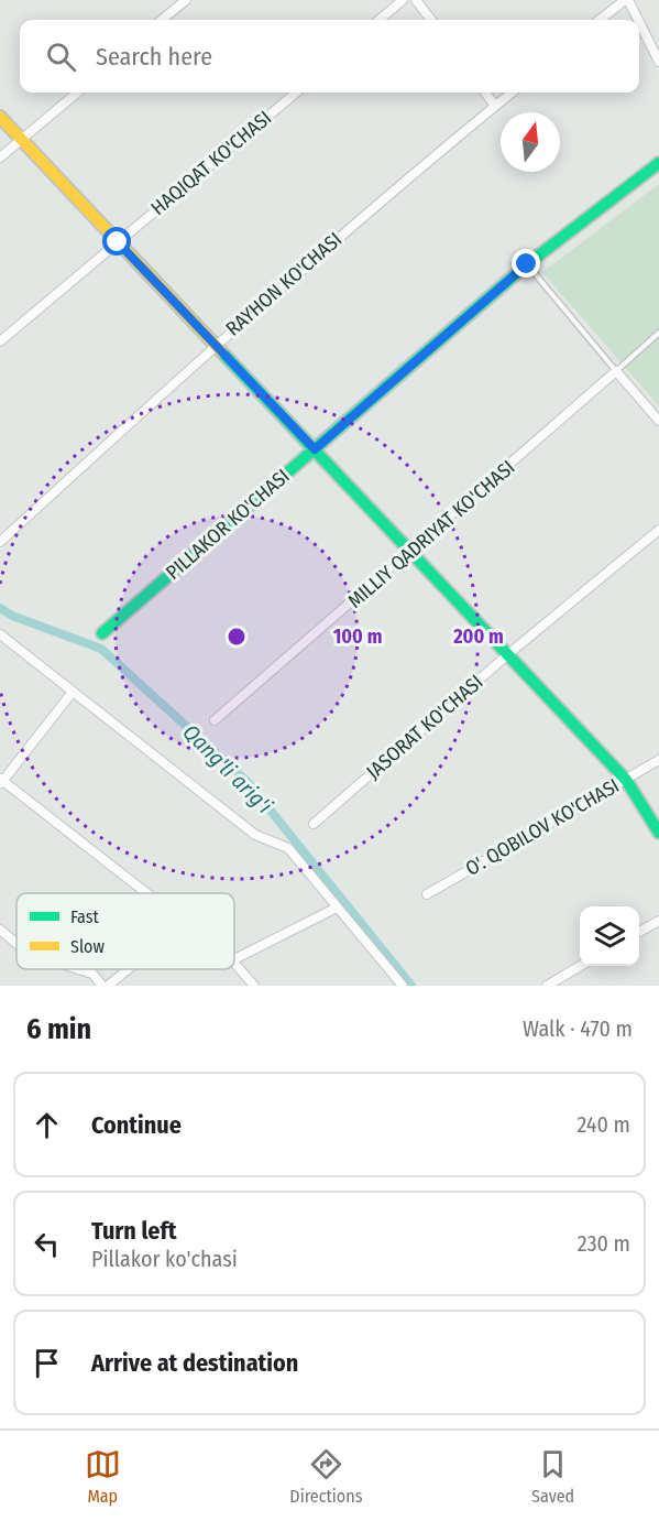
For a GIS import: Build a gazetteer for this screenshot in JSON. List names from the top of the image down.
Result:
{
  "streets": {
    "street": [
      "HAQIQAT KO'CHASI",
      "RAYHON KO'CHASI",
      "PILLAKOR KO'CHASI",
      "MILLIY QADRIYAT KO'CHASI",
      "JASORAT KO'CHASI",
      "O'. QOBILOV KO'CHASI"
    ]
  },
  "water": ["Qang'li arig'i"],
  "legend": ["Fast", "Slow"],
  "north": "top",
  "page": {
    "search": "Search here",
    "heading": ["6 min", "Walk · 470 m"],
    "list": [
      ["Continue", "240 m"],
      ["Turn left", "Pillakor ko'chasi", "230 m"],
      "Arrive at destination"
    ],
    "nav": ["Map", "Directions", "Saved"]
  },
  "rings": ["100 m", "200 m"]
}
